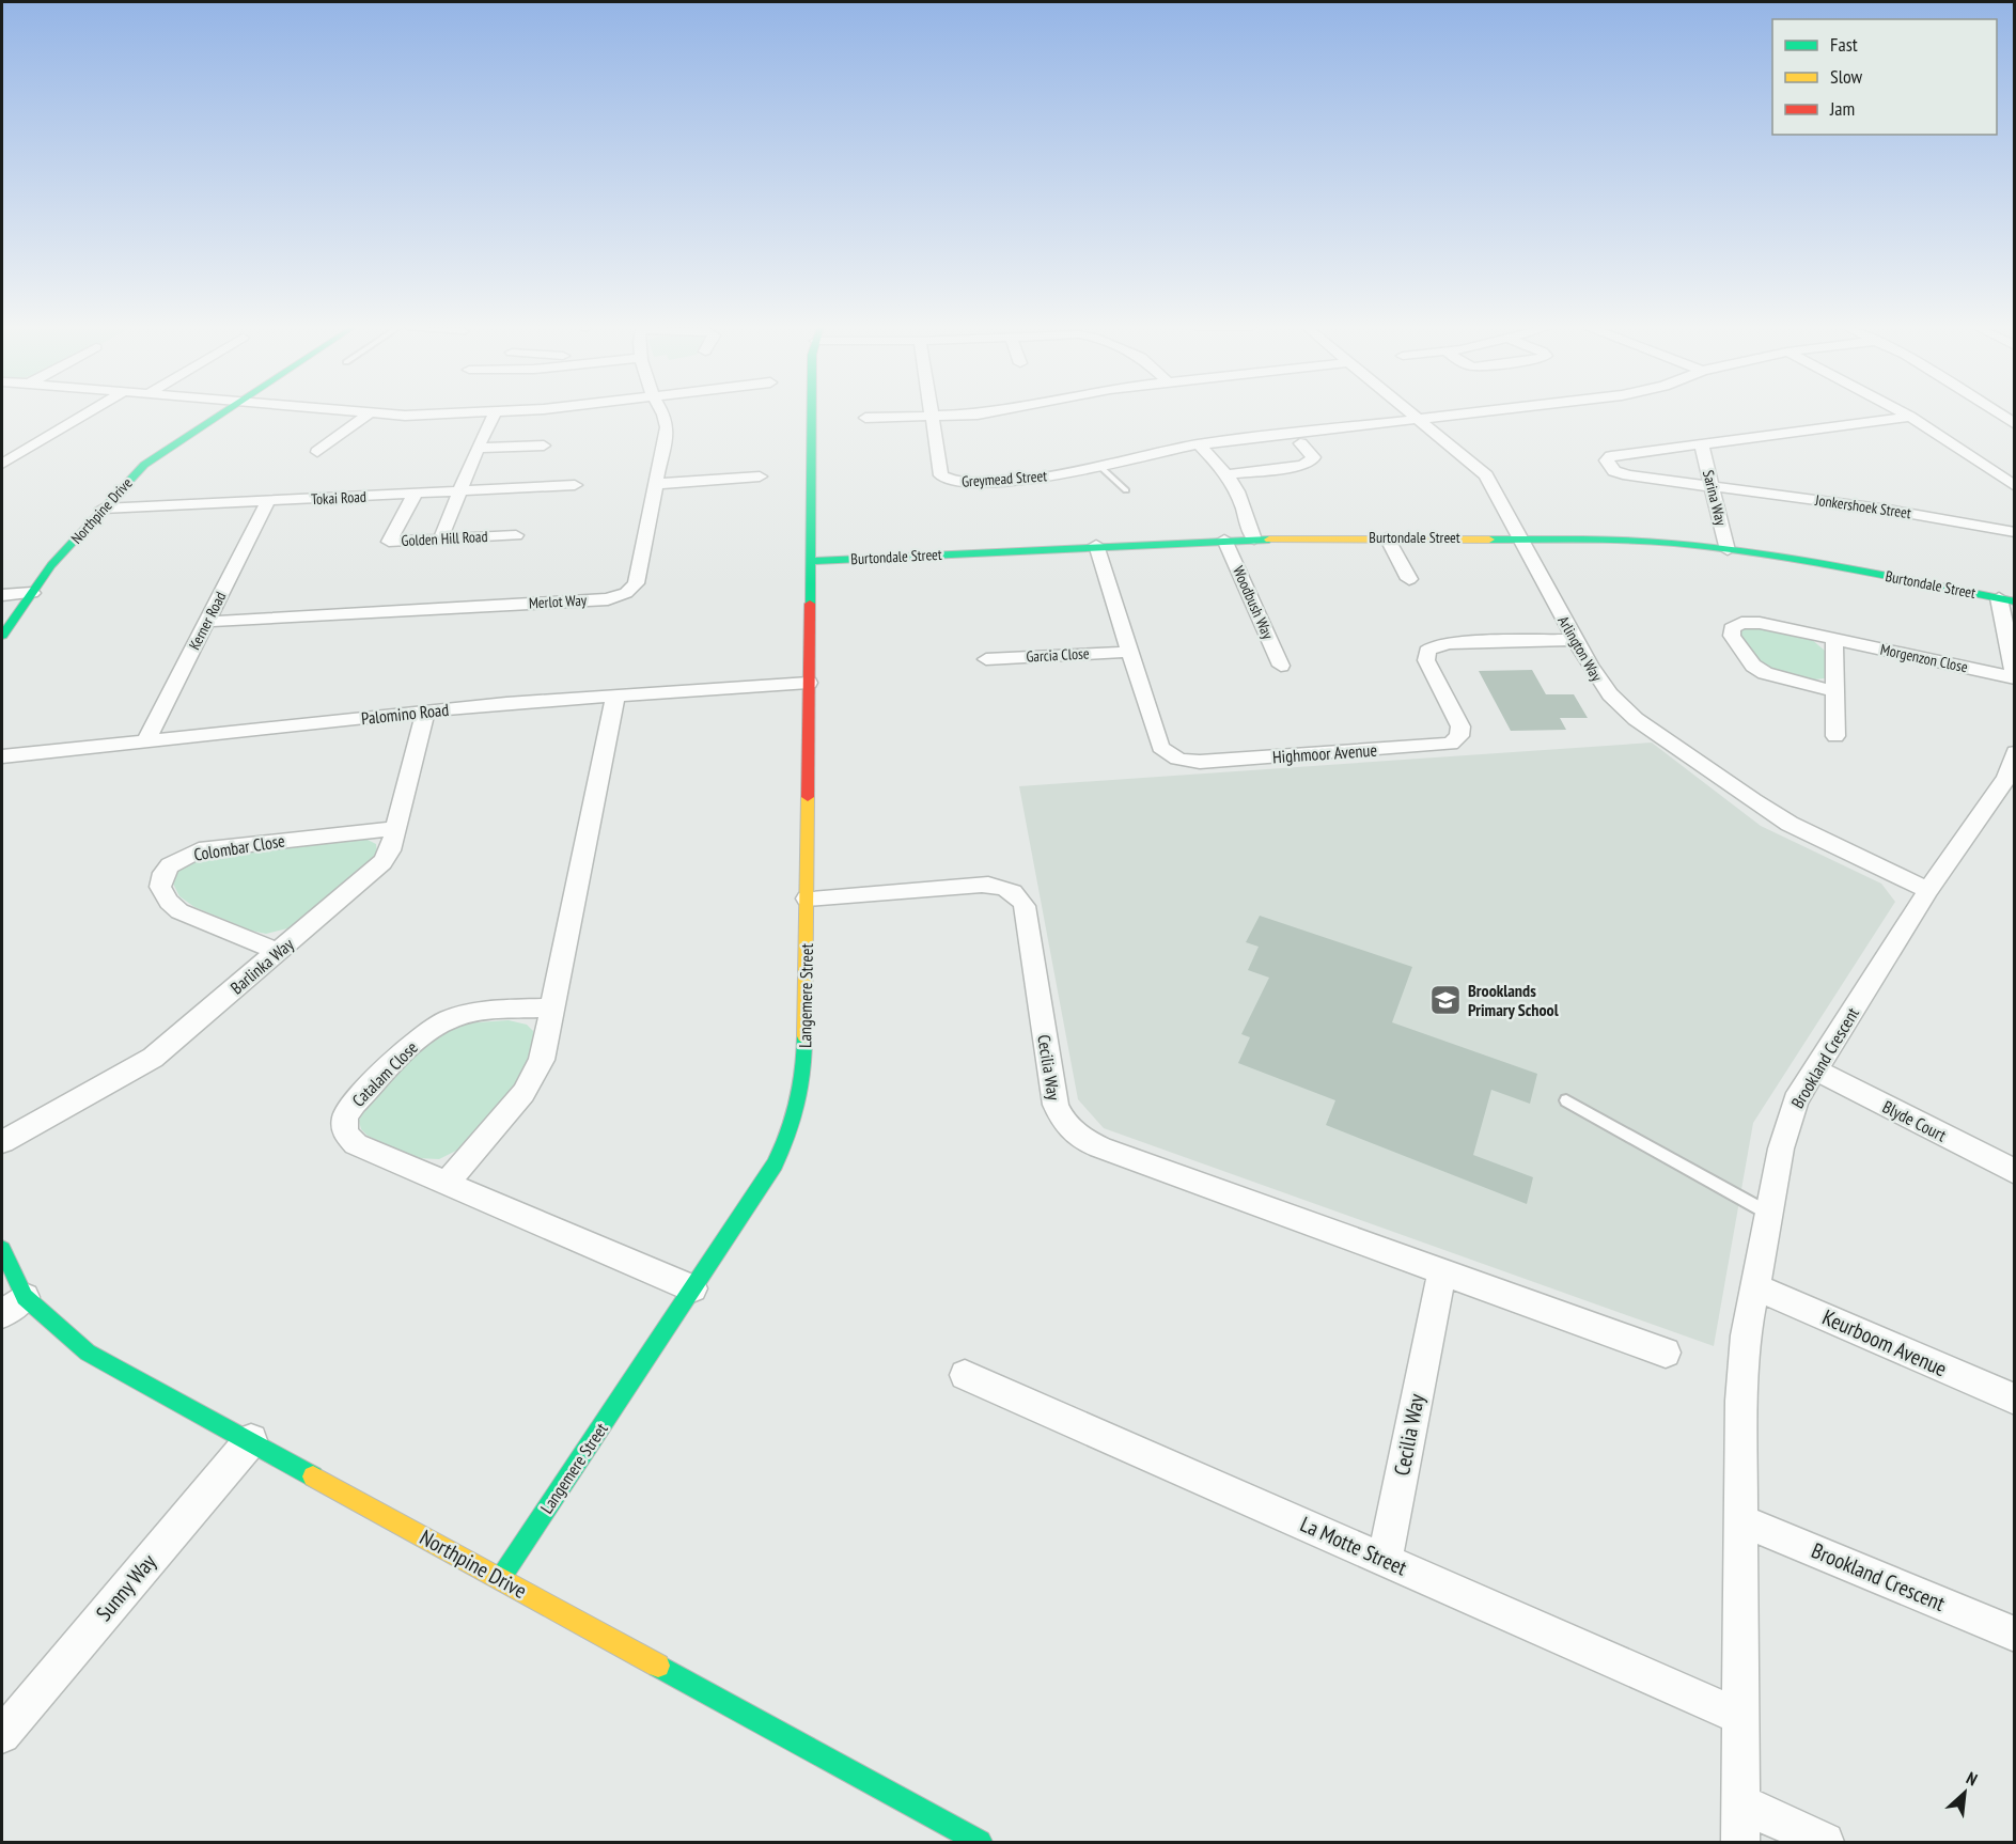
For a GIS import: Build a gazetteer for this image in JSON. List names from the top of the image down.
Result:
{
  "streets": {
    "street": [
      "Greymead Street",
      "Tokai Road",
      "Sarina Way",
      "Jonkershoek Street",
      "Northpine Drive",
      "Burtondale Street",
      "Golden Hill Road",
      "Merlot Way",
      "Woodbush Way",
      "Kerner Road",
      "Arlington Way",
      "Garcia Close",
      "Morgenzon Close",
      "Palomino Road",
      "Highmoor Avenue",
      "Colombar Close",
      "Barlinka Way",
      "Langemere Street",
      "Brookland Crescent",
      "Cecilia Way",
      "Catalam Close",
      "Blyde Court",
      "Keurboom Avenue",
      "La Motte Street",
      "Sunny Way"
    ]
  },
  "crossings": [
    ["Greymead Street", "Arlington Way"],
    ["Tokai Road", "Northpine Drive"],
    ["Tokai Road", "Golden Hill Road"],
    ["Tokai Road", "Kerner Road"],
    ["Sarina Way", "Jonkershoek Street"],
    ["Sarina Way", "Burtondale Street"],
    ["Northpine Drive", "Langemere Street"],
    ["Northpine Drive", "Sunny Way"],
    ["Burtondale Street", "Woodbush Way"],
    ["Burtondale Street", "Arlington Way"],
    ["Burtondale Street", "Highmoor Avenue"],
    ["Burtondale Street", "Langemere Street"],
    ["Merlot Way", "Kerner Road"],
    ["Kerner Road", "Palomino Road"],
    ["Arlington Way", "Highmoor Avenue"],
    ["Arlington Way", "Brookland Crescent"],
    ["Garcia Close", "Highmoor Avenue"],
    ["Palomino Road", "Barlinka Way"],
    ["Palomino Road", "Langemere Street"],
    ["Colombar Close", "Barlinka Way"],
    ["Langemere Street", "Cecilia Way"],
    ["Langemere Street", "Catalam Close"],
    ["Brookland Crescent", "Blyde Court"],
    ["Brookland Crescent", "Keurboom Avenue"],
    ["Brookland Crescent", "La Motte Street"],
    ["Cecilia Way", "La Motte Street"]
  ],
  "places": {
    "school or university": ["Brooklands Primary School"]
  },
  "legend": ["Fast", "Slow", "Jam"],
  "north": "top right"
}
